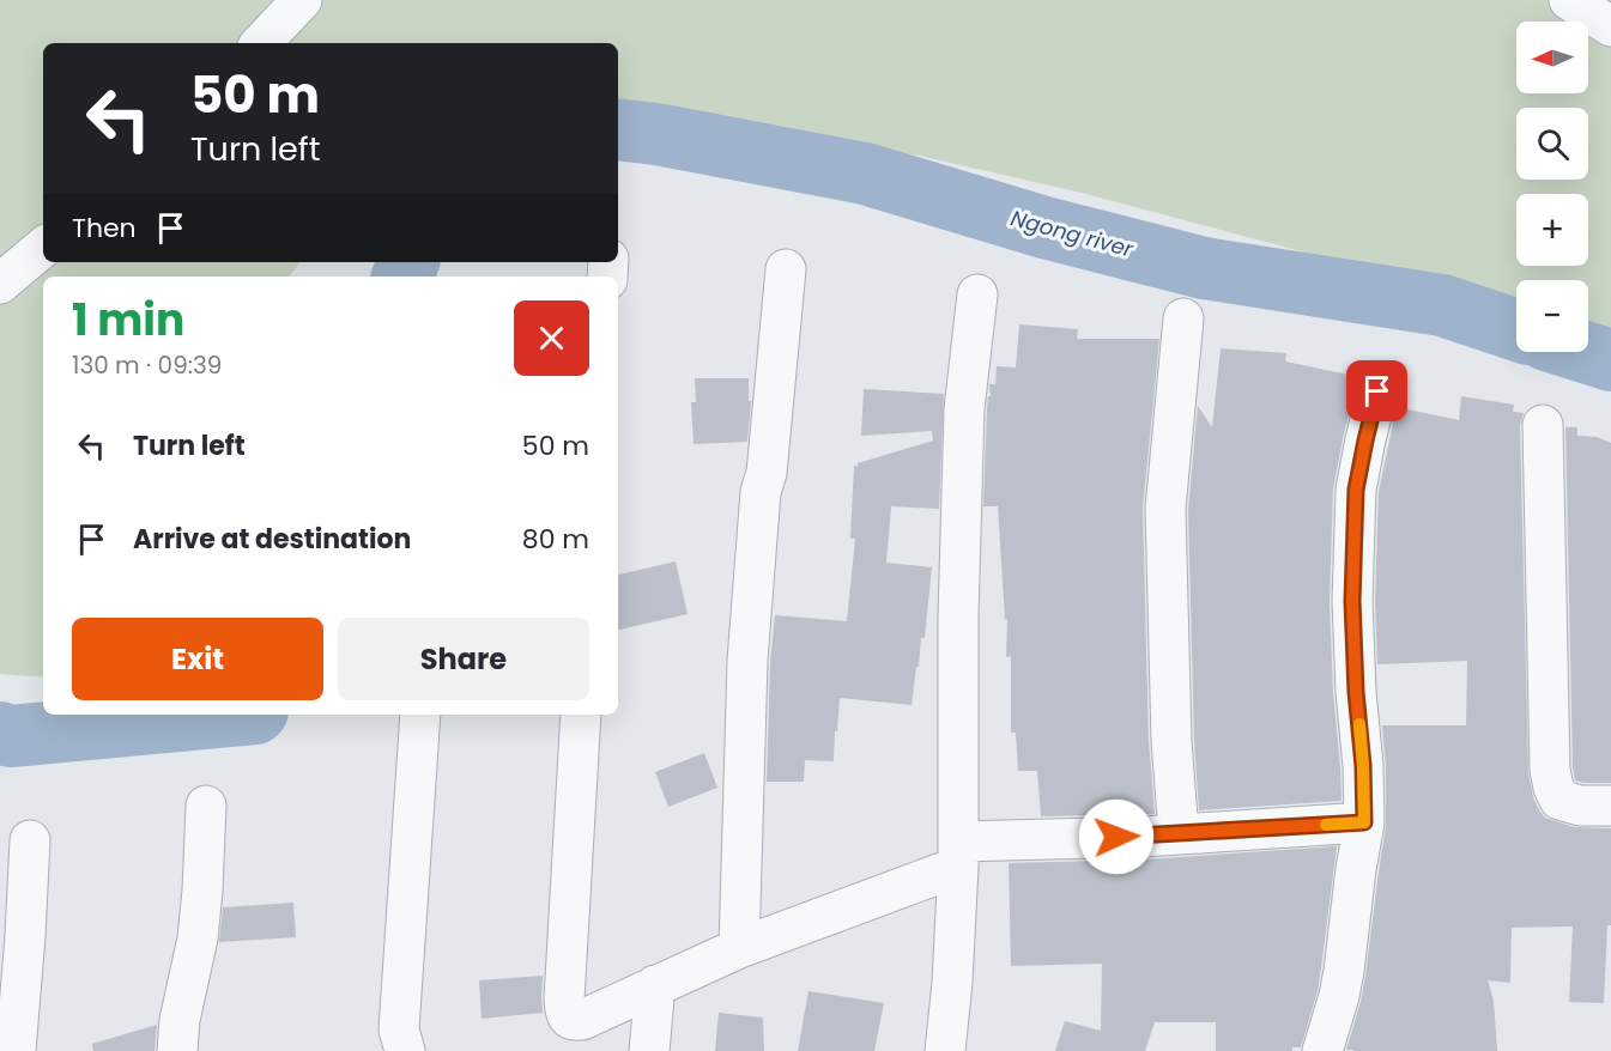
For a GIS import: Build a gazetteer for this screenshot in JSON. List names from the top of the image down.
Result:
{
  "water": ["Ngong river"],
  "north": "left",
  "page": {
    "map_buttons": ["+", "−"],
    "turn": ["50 m", "Turn left"],
    "then": "Then",
    "heading": ["1 min", "130 m · 09:39"],
    "list": [
      {
        "name": "Turn left",
        "value": "50 m"
      },
      {
        "name": "Arrive at destination",
        "value": "80 m"
      }
    ],
    "buttons": ["Exit", "Share"]
  }
}
